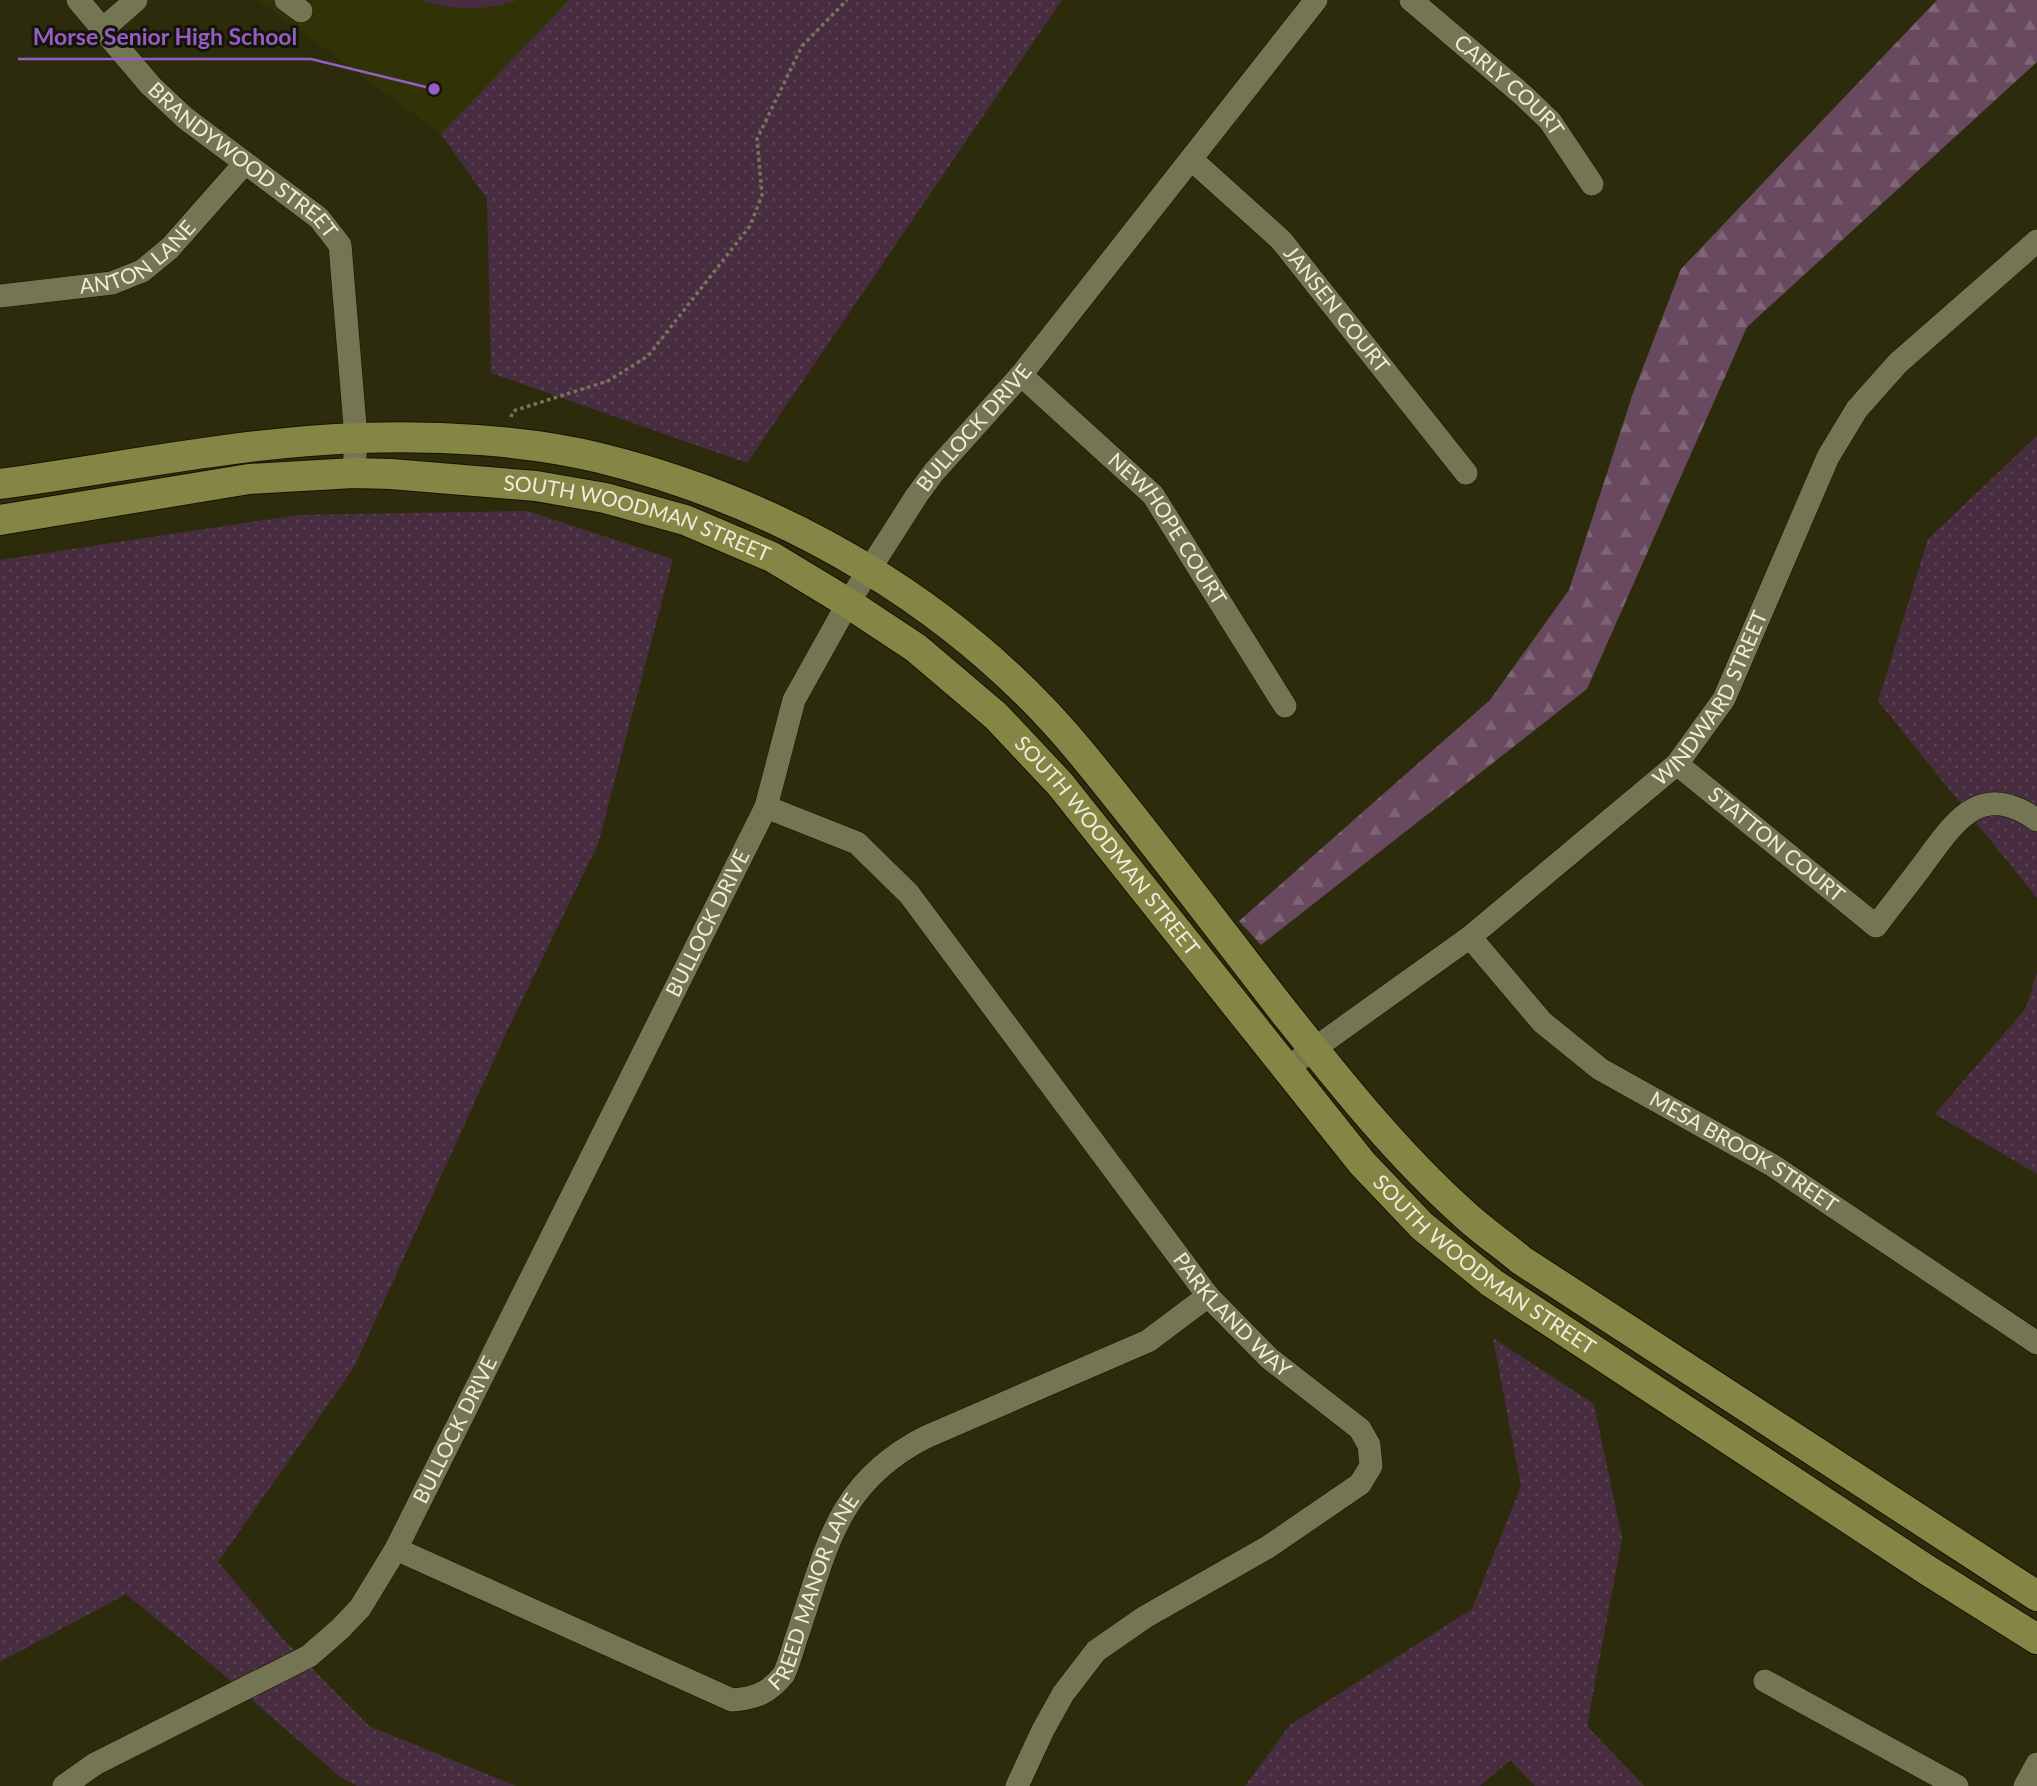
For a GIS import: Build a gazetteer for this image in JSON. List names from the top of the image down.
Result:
{
  "streets": {
    "main road": ["SOUTH WOODMAN STREET"],
    "street": [
      "CARLY COURT",
      "BRANDYWOOD STREET",
      "ANTON LANE",
      "JANSEN COURT",
      "BULLOCK DRIVE",
      "NEWHOPE COURT",
      "WINDWARD STREET",
      "STATTON COURT",
      "MESA BROOK STREET",
      "PARKLAND WAY",
      "FREED MANOR LANE"
    ]
  },
  "crossings": [
    ["BRANDYWOOD STREET", "ANTON LANE"],
    ["BRANDYWOOD STREET", "SOUTH WOODMAN STREET"],
    ["JANSEN COURT", "BULLOCK DRIVE"],
    ["BULLOCK DRIVE", "SOUTH WOODMAN STREET"],
    ["BULLOCK DRIVE", "NEWHOPE COURT"],
    ["BULLOCK DRIVE", "PARKLAND WAY"],
    ["BULLOCK DRIVE", "FREED MANOR LANE"],
    ["SOUTH WOODMAN STREET", "WINDWARD STREET"],
    ["WINDWARD STREET", "STATTON COURT"],
    ["WINDWARD STREET", "MESA BROOK STREET"],
    ["PARKLAND WAY", "FREED MANOR LANE"]
  ],
  "places": ["Morse Senior High School"]
}
